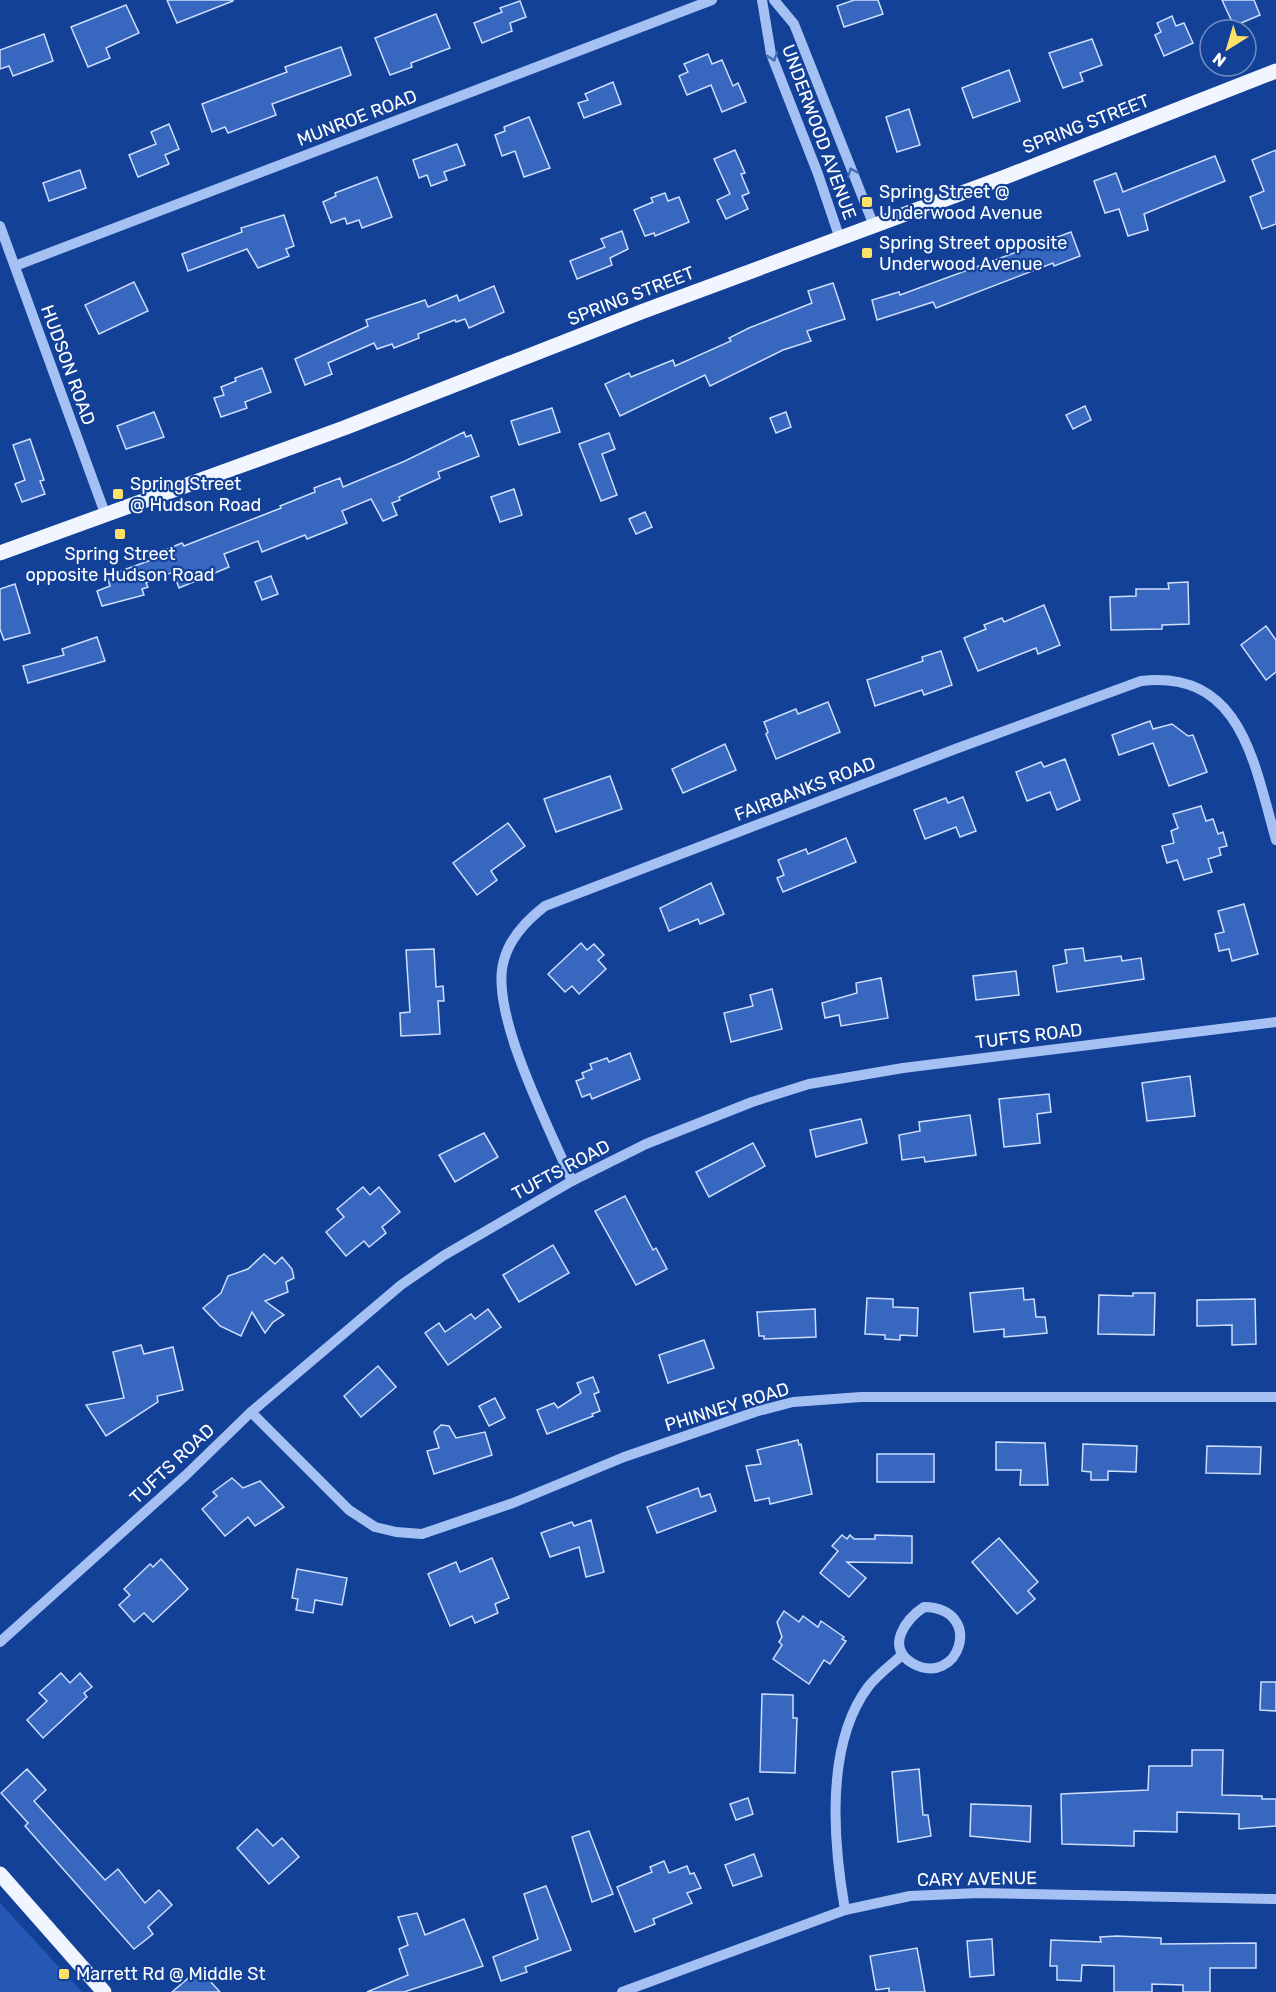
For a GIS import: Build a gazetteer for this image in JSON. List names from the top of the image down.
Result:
{
  "streets": {
    "main road": ["SPRING STREET"],
    "street": [
      "MUNROE ROAD",
      "UNDERWOOD AVENUE",
      "HUDSON ROAD",
      "FAIRBANKS ROAD",
      "TUFTS ROAD",
      "PHINNEY ROAD",
      "CARY AVENUE"
    ]
  },
  "crossings": [
    ["MUNROE ROAD", "HUDSON ROAD"],
    ["SPRING STREET", "UNDERWOOD AVENUE"],
    ["SPRING STREET", "HUDSON ROAD"],
    ["FAIRBANKS ROAD", "TUFTS ROAD"],
    ["TUFTS ROAD", "PHINNEY ROAD"]
  ],
  "places": {
    "transit": [
      "Spring Street @ Underwood Avenue",
      "Spring Street opposite Underwood Avenue",
      "Spring Street @ Hudson Road",
      "Spring Street opposite Hudson Road",
      "Marrett Rd @ Middle St"
    ]
  },
  "north": "bottom left"
}
